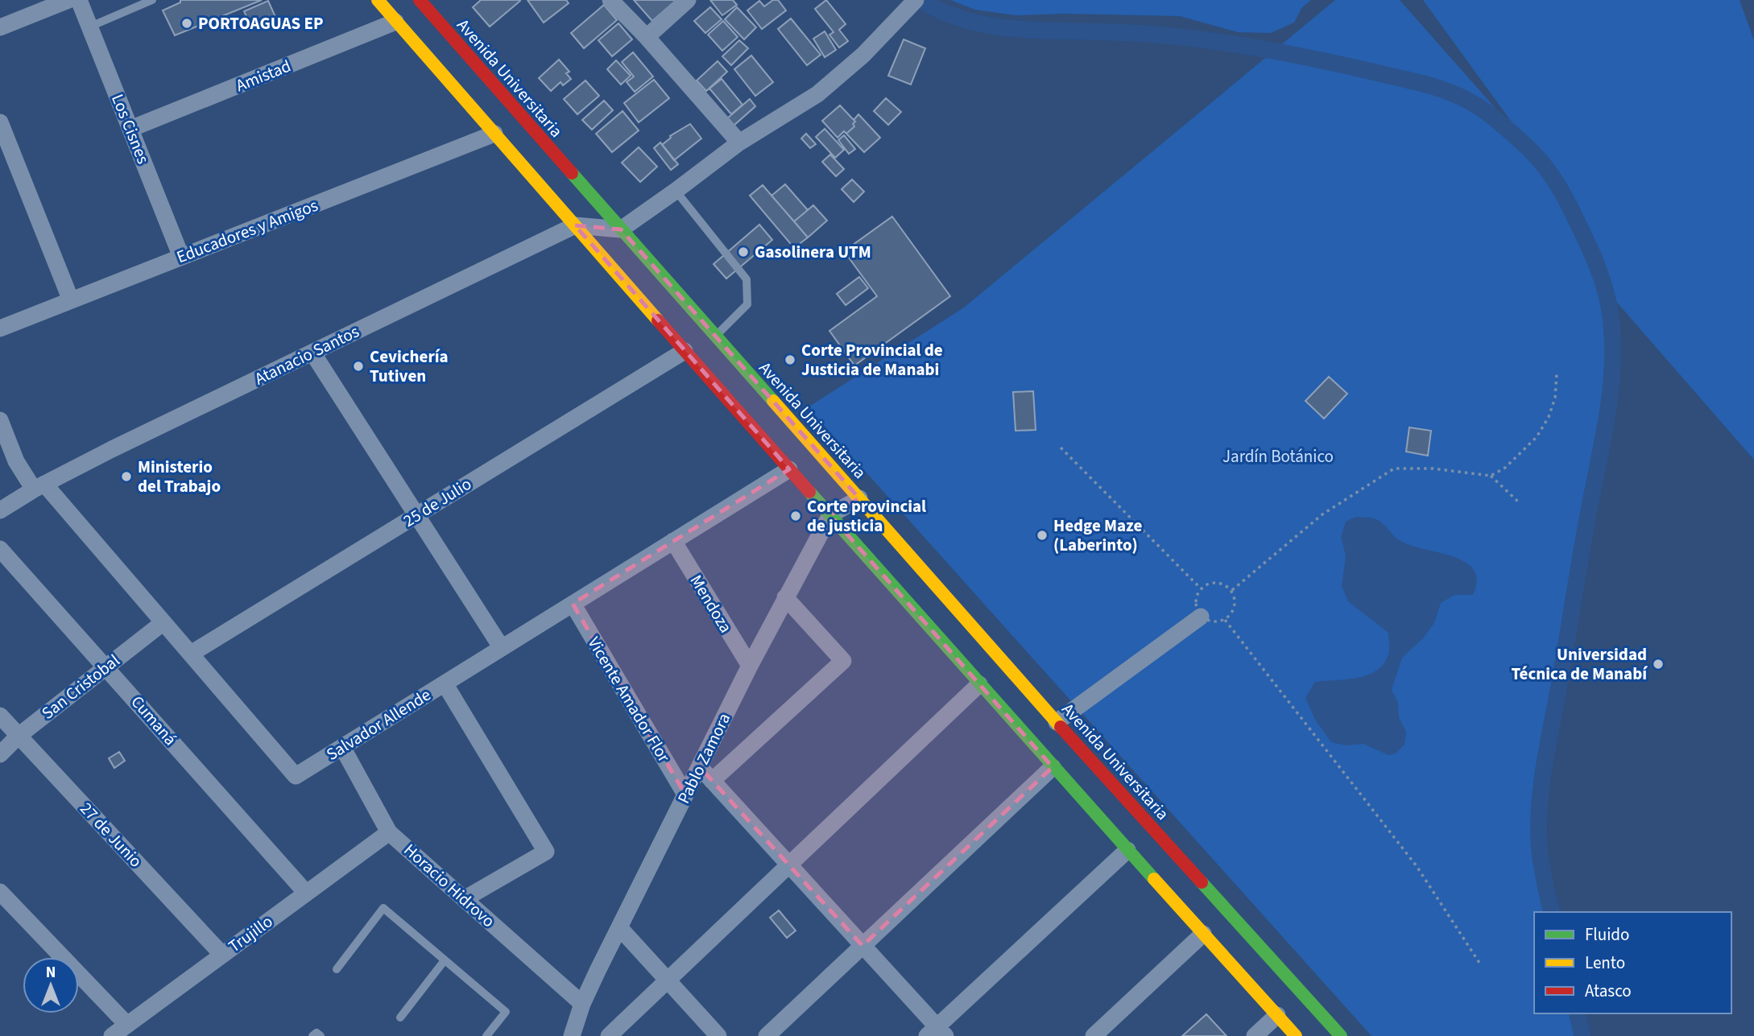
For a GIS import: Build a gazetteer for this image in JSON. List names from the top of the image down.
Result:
{
  "streets": {
    "main road": ["Avenida Universitaria"],
    "street": [
      "Amistad",
      "Los Cisnes",
      "Educadores y Amigos",
      "Atanacio Santos",
      "25 de Julio",
      "Mendoza",
      "San Cristobal",
      "Vicente Amador Flor",
      "Cumaná",
      "Salvador Allende",
      "Pablo Zamora",
      "27 de Junio",
      "Horacio Hidrovo",
      "Trujillo"
    ]
  },
  "crossings": [
    ["Amistad", "Los Cisnes"],
    ["Los Cisnes", "Educadores y Amigos"],
    ["Atanacio Santos", "Salvador Allende"],
    ["25 de Julio", "Salvador Allende"],
    ["Mendoza", "Salvador Allende"],
    ["Mendoza", "Pablo Zamora"],
    ["San Cristobal", "Cumaná"],
    ["San Cristobal", "Salvador Allende"],
    ["San Cristobal", "27 de Junio"],
    ["Vicente Amador Flor", "Salvador Allende"],
    ["Vicente Amador Flor", "Pablo Zamora"],
    ["Cumaná", "Trujillo"],
    ["Salvador Allende", "Horacio Hidrovo"],
    ["Pablo Zamora", "Horacio Hidrovo"],
    ["27 de Junio", "Trujillo"],
    ["Horacio Hidrovo", "Trujillo"]
  ],
  "parks": ["Jardín Botánico"],
  "places": [
    "PORTOAGUAS EP",
    "Gasolinera UTM",
    "Corte Provincial de Justicia de Manabi",
    "Cevichería Tutiven",
    "Ministerio del Trabajo",
    "Corte provincial de justicia",
    "Hedge Maze (Laberinto)",
    "Universidad Técnica de Manabí"
  ],
  "legend": ["Fluido", "Lento", "Atasco"],
  "north": "top"
}
